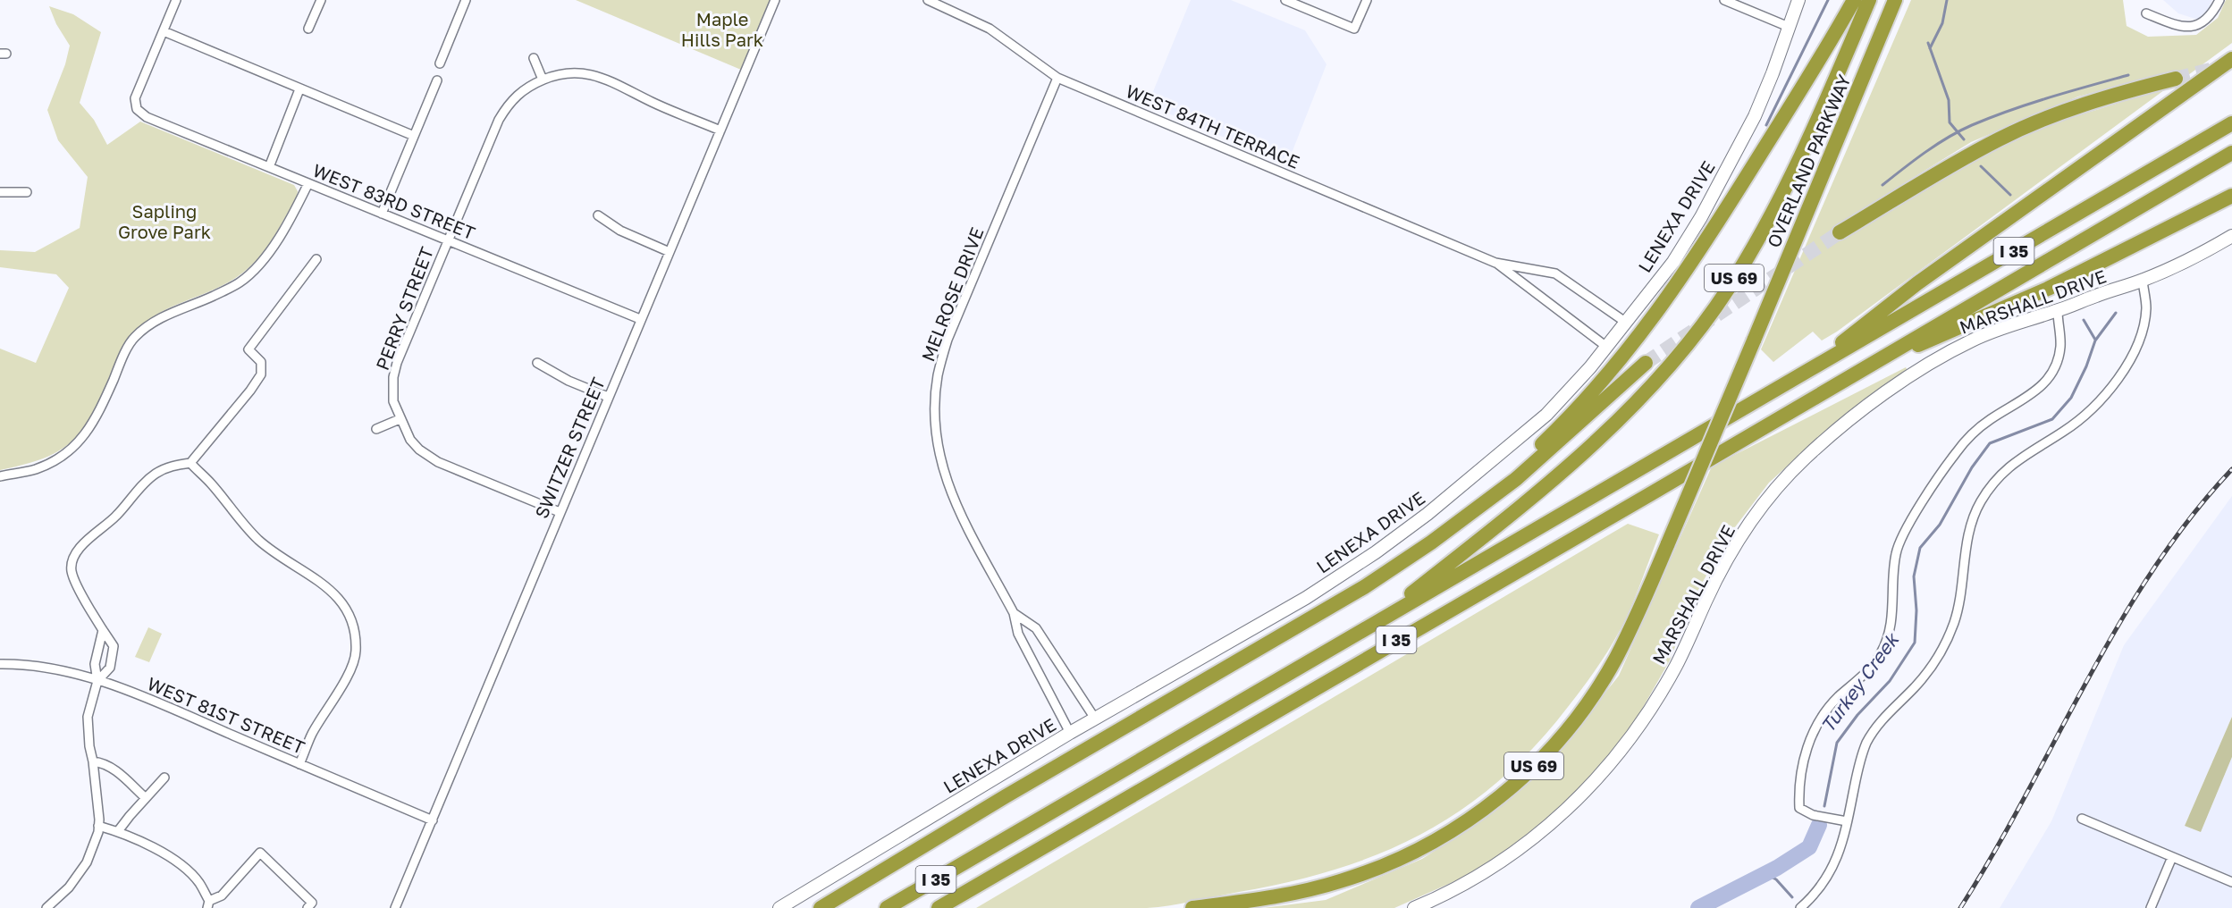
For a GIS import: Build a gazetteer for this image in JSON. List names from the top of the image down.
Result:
{
  "streets": {
    "highway": ["OVERLAND PARKWAY", "I 35", "US 69"],
    "street": [
      "WEST 84TH TERRACE",
      "WEST 83RD STREET",
      "LENEXA DRIVE",
      "MELROSE DRIVE",
      "MARSHALL DRIVE",
      "PERRY STREET",
      "SWITZER STREET",
      "WEST 81ST STREET"
    ]
  },
  "crossings": [
    ["WEST 84TH TERRACE", "LENEXA DRIVE"],
    ["WEST 84TH TERRACE", "MELROSE DRIVE"],
    ["WEST 83RD STREET", "PERRY STREET"],
    ["WEST 83RD STREET", "SWITZER STREET"],
    ["LENEXA DRIVE", "MELROSE DRIVE"],
    ["I 35", "US 69"],
    ["PERRY STREET", "SWITZER STREET"],
    ["SWITZER STREET", "WEST 81ST STREET"]
  ],
  "water": ["Turkey Creek"],
  "parks": ["Maple Hills Park", "Sapling Grove Park"]
}
